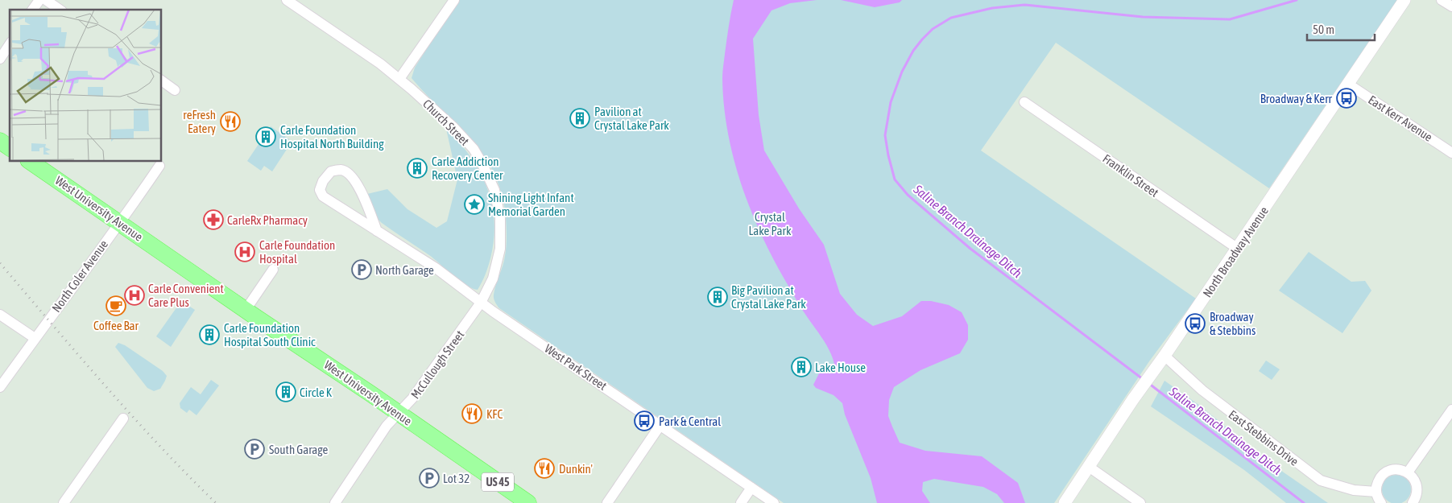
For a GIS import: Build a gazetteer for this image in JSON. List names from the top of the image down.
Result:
{
  "streets": {
    "main road": ["West University Avenue", "US 45"],
    "street": [
      "East Kerr Avenue",
      "Church Street",
      "Franklin Street",
      "North Broadway Avenue",
      "North Coler Avenue",
      "McCullough Street",
      "West Park Street",
      "East Stebbins Drive"
    ]
  },
  "crossings": [
    ["East Kerr Avenue", "North Broadway Avenue"],
    ["Church Street", "McCullough Street"],
    ["Church Street", "West Park Street"],
    ["Franklin Street", "North Broadway Avenue"],
    ["West University Avenue", "North Coler Avenue"],
    ["West University Avenue", "McCullough Street"],
    ["North Broadway Avenue", "East Stebbins Drive"],
    ["McCullough Street", "West Park Street"]
  ],
  "water": ["Saline Branch Drainage Ditch"],
  "parks": ["Crystal Lake Park"],
  "places": {
    "bus stop": ["Broadway & Kerr", "Broadway & Stebbins", "Park & Central"],
    "building": [
      "Pavilion at Crystal Lake Park",
      "Carle Foundation Hospital North Building",
      "Carle Addiction Recovery Center",
      "Big Pavilion at Crystal Lake Park",
      "Carle Foundation Hospital South Clinic",
      "Lake House",
      "Circle K"
    ],
    "restaurant": ["reFresh Eatery", "KFC", "Dunkin'"],
    "place": ["Shining Light Infant Memorial Garden"],
    "pharmacy": ["CarleRx Pharmacy"],
    "hospital": ["Carle Foundation Hospital", "Carle Convenient Care Plus"],
    "parking": ["North Garage", "South Garage", "Lot 32"],
    "cafe": ["Coffee Bar"]
  },
  "scale_bar": "50 m"
}
